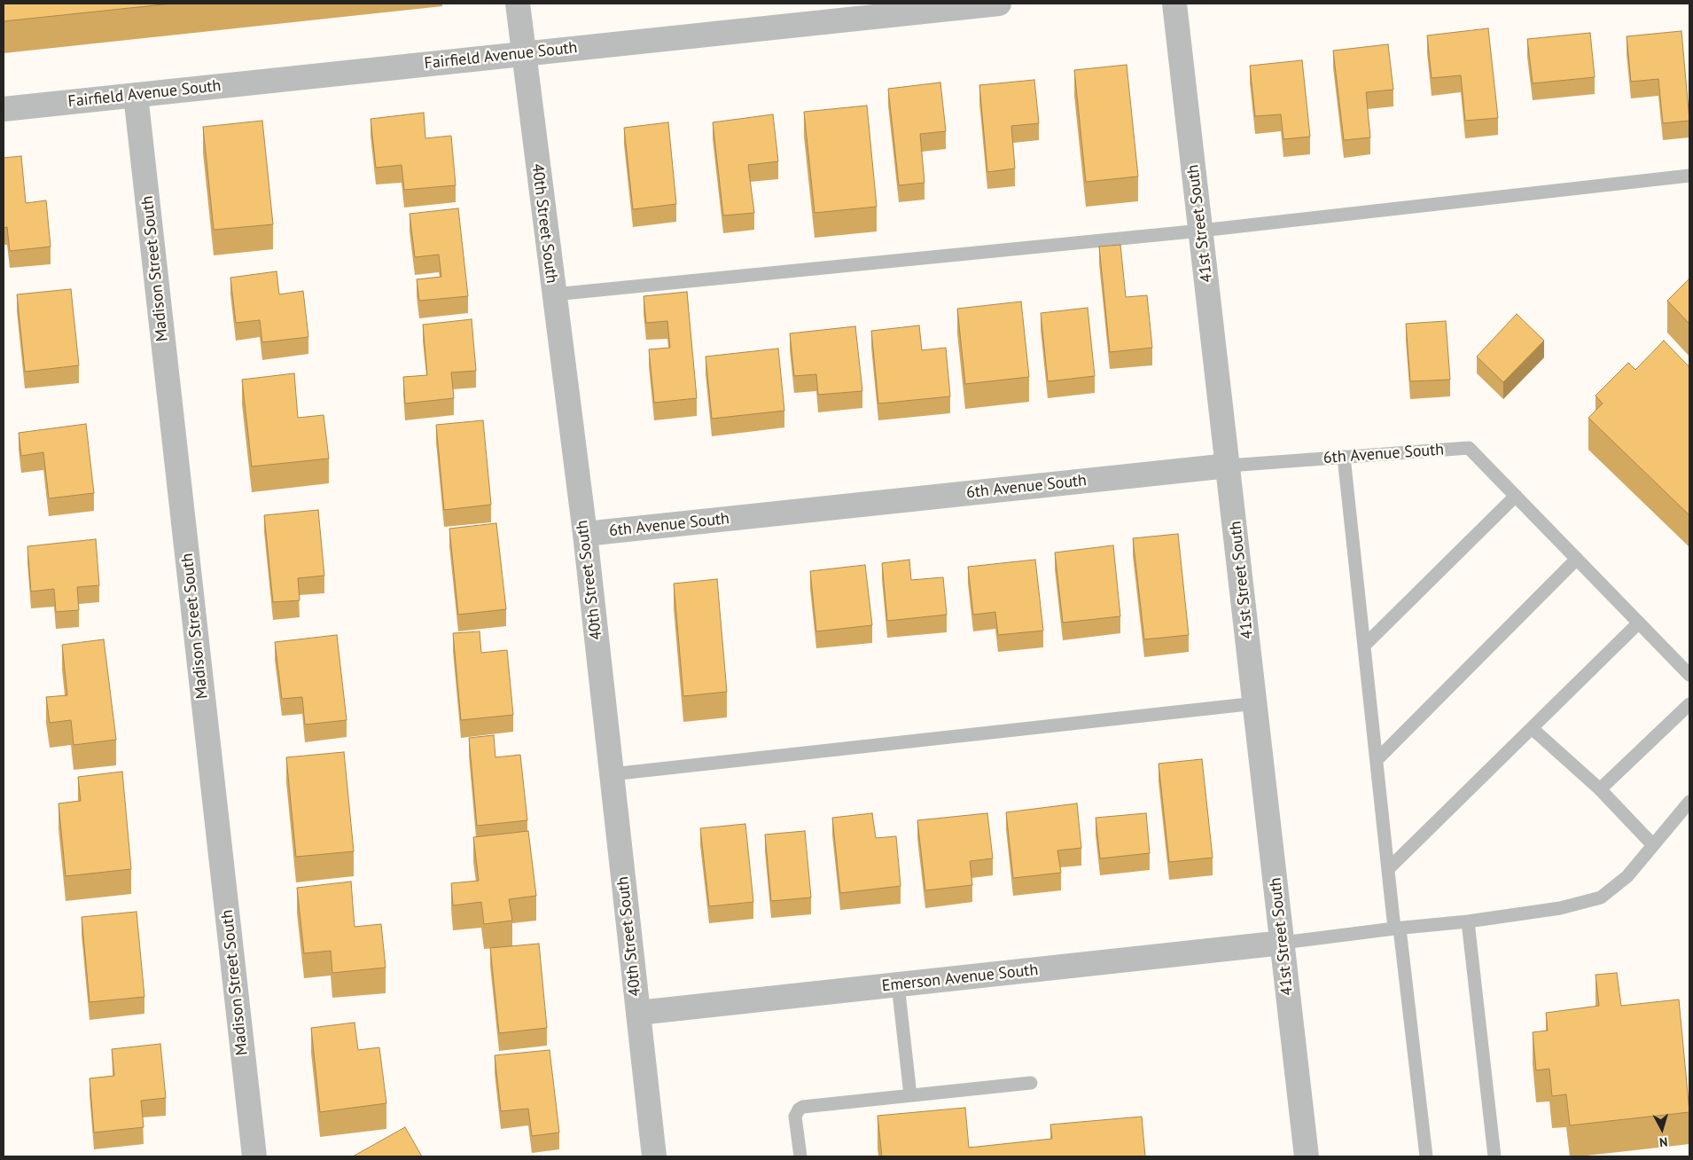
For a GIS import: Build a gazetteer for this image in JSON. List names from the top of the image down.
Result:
{
  "streets": {
    "street": [
      "Fairfield Avenue South",
      "40th Street South",
      "41st Street South",
      "Madison Street South",
      "6th Avenue South",
      "Emerson Avenue South"
    ]
  },
  "crossings": [
    ["Fairfield Avenue South", "40th Street South"],
    ["Fairfield Avenue South", "Madison Street South"],
    ["40th Street South", "6th Avenue South"],
    ["40th Street South", "Emerson Avenue South"],
    ["41st Street South", "6th Avenue South"],
    ["41st Street South", "Emerson Avenue South"]
  ],
  "north": "bottom"
}
